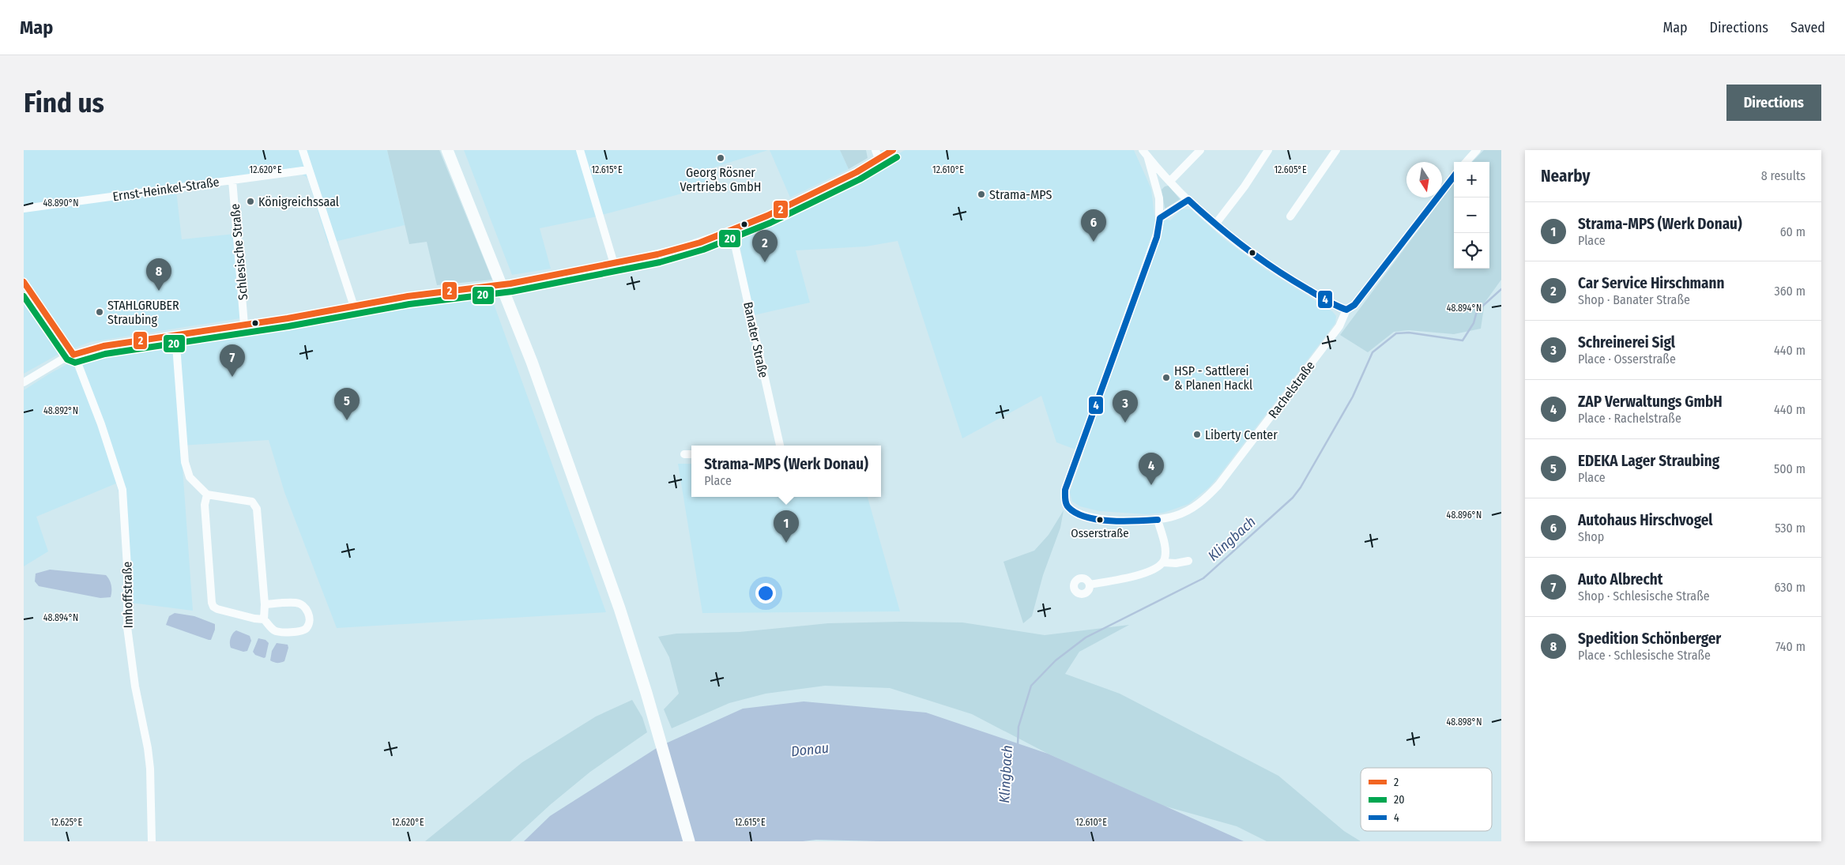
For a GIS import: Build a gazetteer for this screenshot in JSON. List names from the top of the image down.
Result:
{
  "streets": {
    "street": [
      "Ernst-Heinkel-Straße",
      "Schlesische Straße",
      "Banater Straße",
      "Rachelstraße",
      "Imhoffstraße"
    ]
  },
  "crossings": [
    ["Ernst-Heinkel-Straße", "Schlesische Straße"]
  ],
  "water": ["Klingbach", "Donau"],
  "places": [
    "Georg Rösner Vertriebs GmbH",
    "Strama-MPS",
    "Königreichssaal",
    "STAHLGRUBER Straubing",
    "HSP - Sattlerei & Planen Hackl",
    "Liberty Center",
    "Osserstraße"
  ],
  "lines": ["transit line 2", "transit line 20", "transit line 4"],
  "legend": ["2", "20", "4"],
  "north": "bottom",
  "page": {
    "header": "Map",
    "nav": ["Map", "Directions", "Saved"],
    "buttons": "Directions",
    "title": "Find us",
    "heading": ["Nearby", "8 results"],
    "map_buttons": ["+", "−"],
    "list": [
      {
        "mark": "1",
        "name": "Strama-MPS (Werk Donau)",
        "note": "Place",
        "value": "60 m"
      },
      {
        "mark": "2",
        "name": "Car Service Hirschmann",
        "note": "Shop · Banater Straße",
        "value": "360 m"
      },
      {
        "mark": "3",
        "name": "Schreinerei Sigl",
        "note": "Place · Osserstraße",
        "value": "440 m"
      },
      {
        "mark": "4",
        "name": "ZAP Verwaltungs GmbH",
        "note": "Place · Rachelstraße",
        "value": "440 m"
      },
      {
        "mark": "5",
        "name": "EDEKA Lager Straubing",
        "note": "Place",
        "value": "500 m"
      },
      {
        "mark": "6",
        "name": "Autohaus Hirschvogel",
        "note": "Shop",
        "value": "530 m"
      },
      {
        "mark": "7",
        "name": "Auto Albrecht",
        "note": "Shop · Schlesische Straße",
        "value": "630 m"
      },
      {
        "mark": "8",
        "name": "Spedition Schönberger",
        "note": "Place · Schlesische Straße",
        "value": "740 m"
      }
    ],
    "pins": [
      "6",
      "2",
      "8",
      "7",
      "5",
      "3",
      "4",
      "1"
    ],
    "popup": ["Strama-MPS (Werk Donau)", "Place"]
  },
  "coordinates": [
    "12.620°E",
    "12.615°E",
    "12.610°E",
    "12.605°E",
    "48.890°N",
    "48.894°N",
    "48.892°N",
    "48.896°N",
    "48.898°N",
    "12.625°E"
  ]
}
